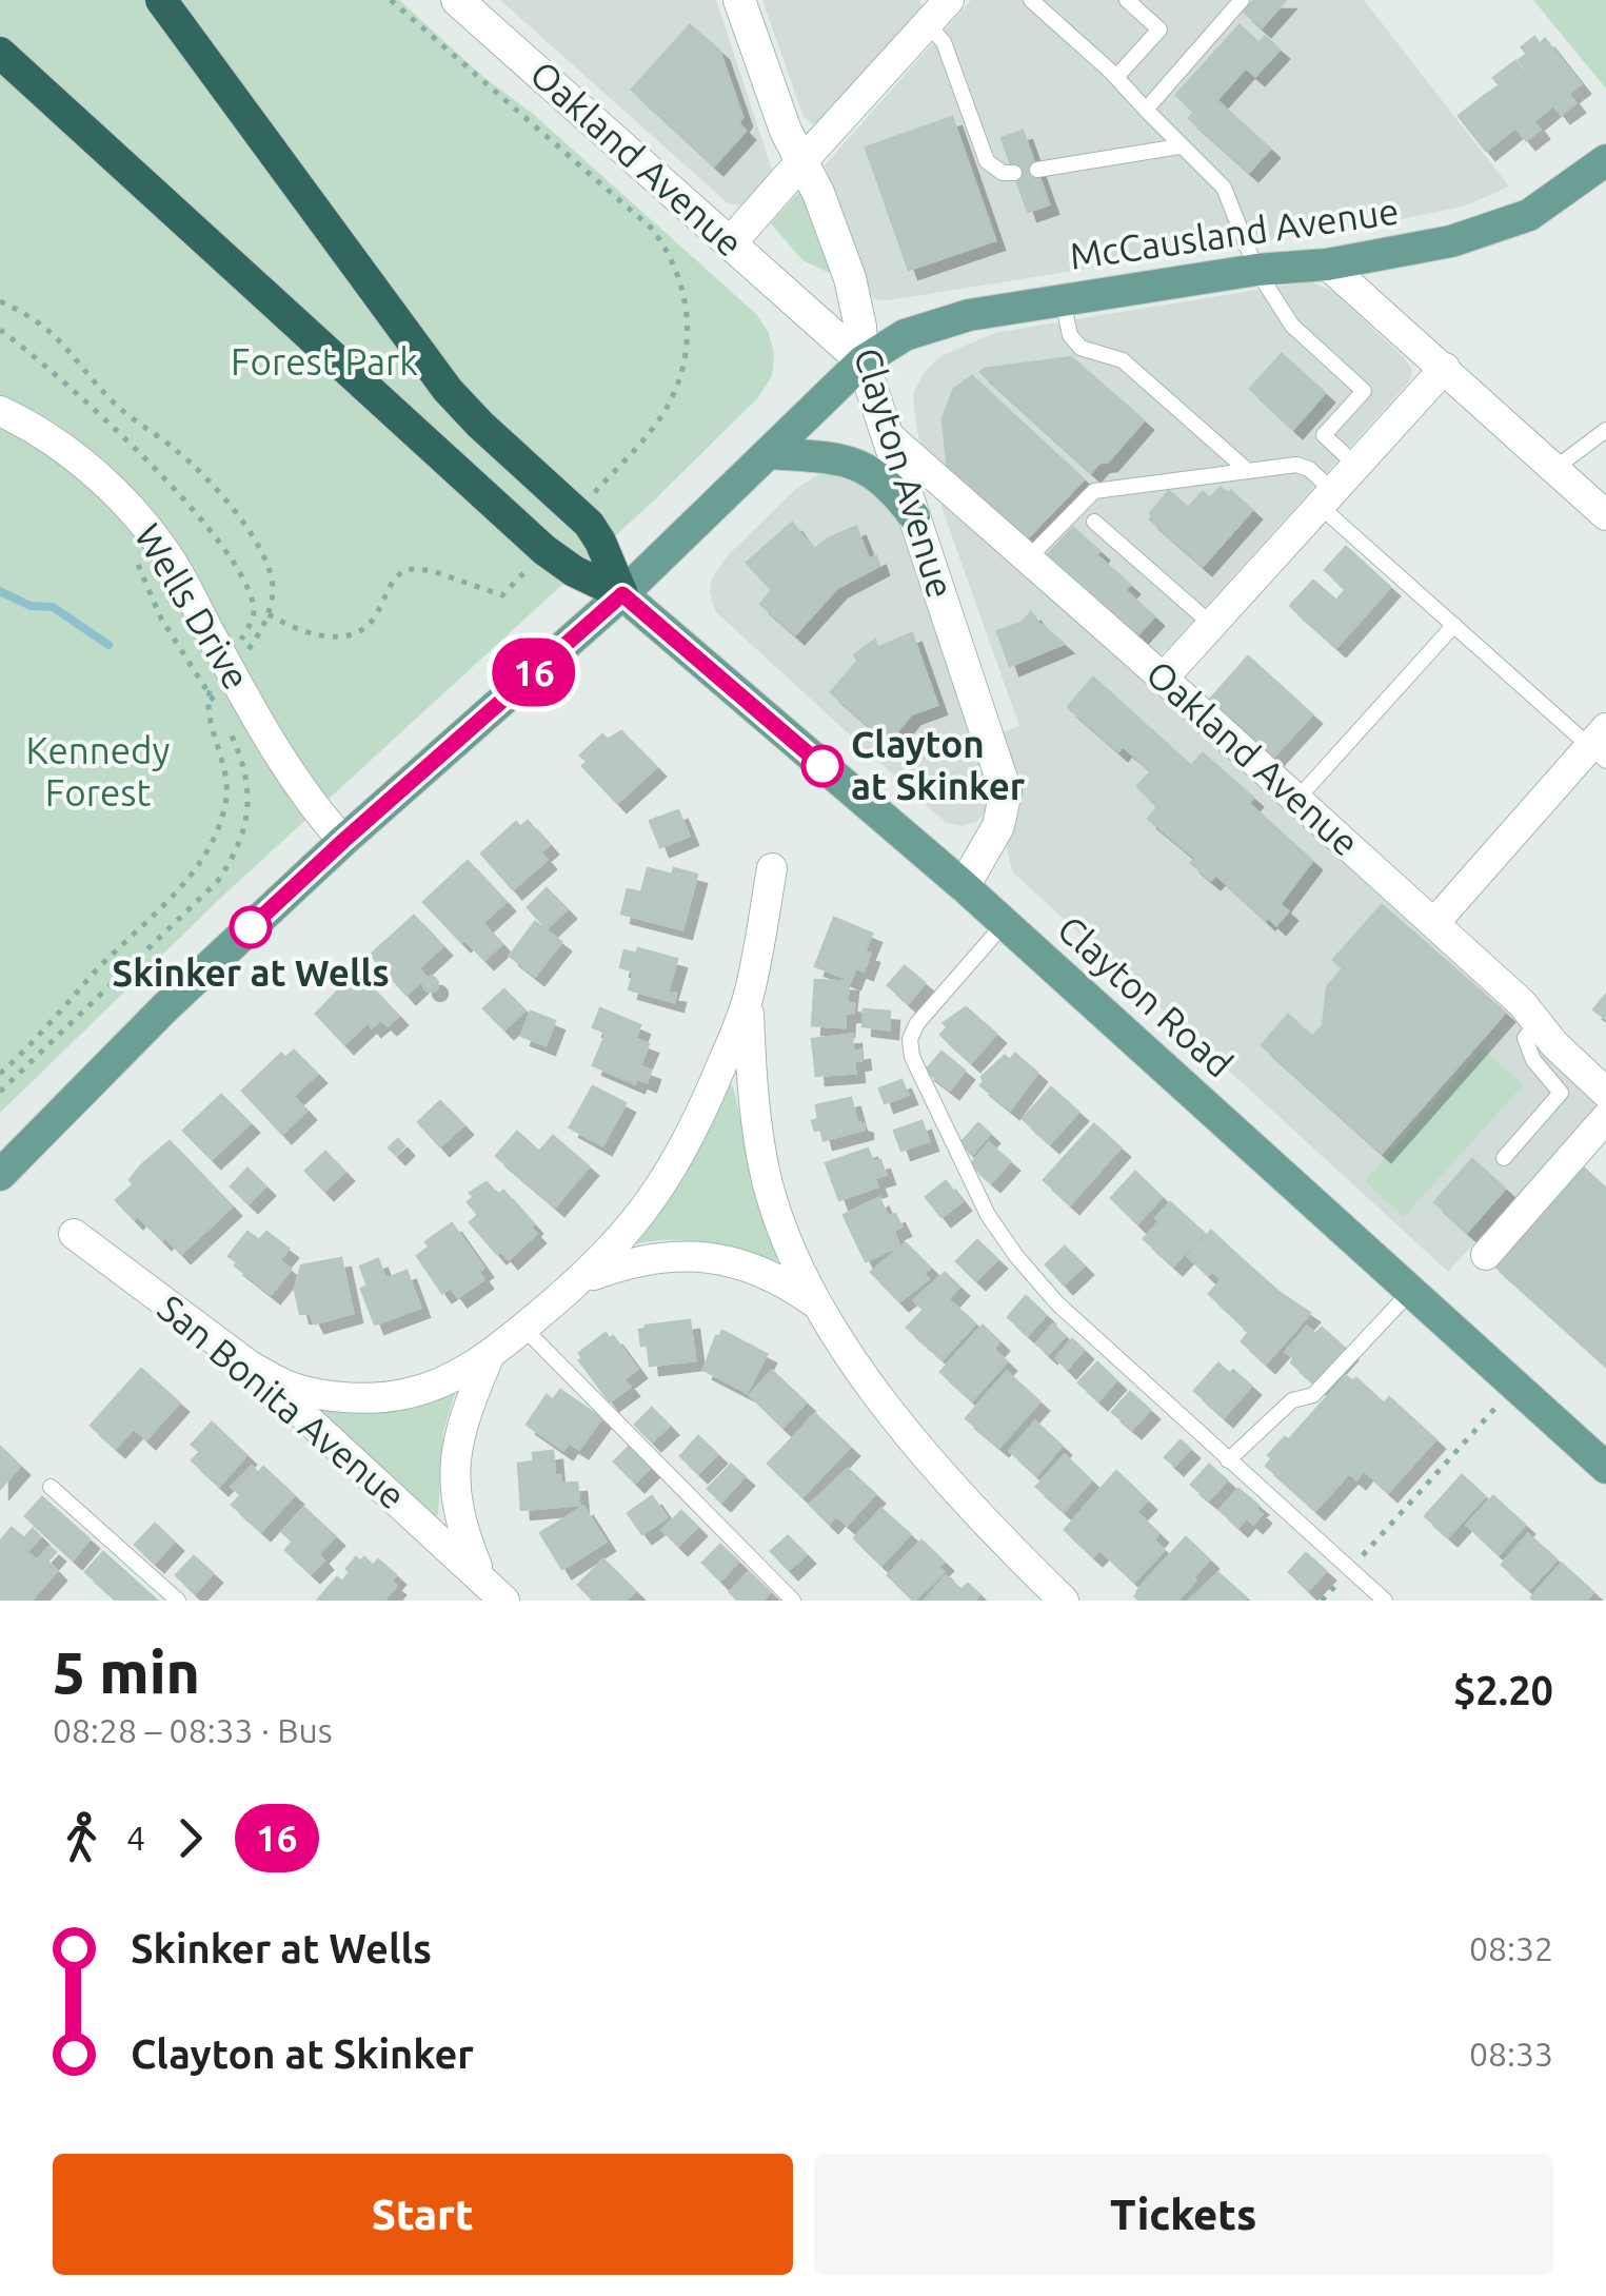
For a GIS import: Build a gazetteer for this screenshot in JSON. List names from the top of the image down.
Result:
{
  "streets": {
    "main road": ["McCausland Avenue", "Clayton Road"],
    "street": [
      "Oakland Avenue",
      "Clayton Avenue",
      "Wells Drive",
      "San Bonita Avenue"
    ]
  },
  "crossings": [
    ["Oakland Avenue", "McCausland Avenue"],
    ["Oakland Avenue", "Clayton Avenue"],
    ["McCausland Avenue", "Clayton Avenue"],
    ["McCausland Avenue", "Wells Drive"],
    ["McCausland Avenue", "Clayton Road"],
    ["Clayton Avenue", "Clayton Road"]
  ],
  "parks": ["Forest Park", "Kennedy Forest"],
  "places": ["Clayton at Skinker", "Skinker at Wells"],
  "lines": ["bus line 16"],
  "page": {
    "on_map": "16",
    "heading": ["5 min", "08:28 – 08:33 · Bus", "$2.20"],
    "legs": ["4", "16"],
    "list": [
      {
        "name": "Skinker at Wells",
        "value": "08:32"
      },
      {
        "name": "Clayton at Skinker",
        "value": "08:33"
      }
    ],
    "buttons": ["Start", "Tickets"]
  }
}
